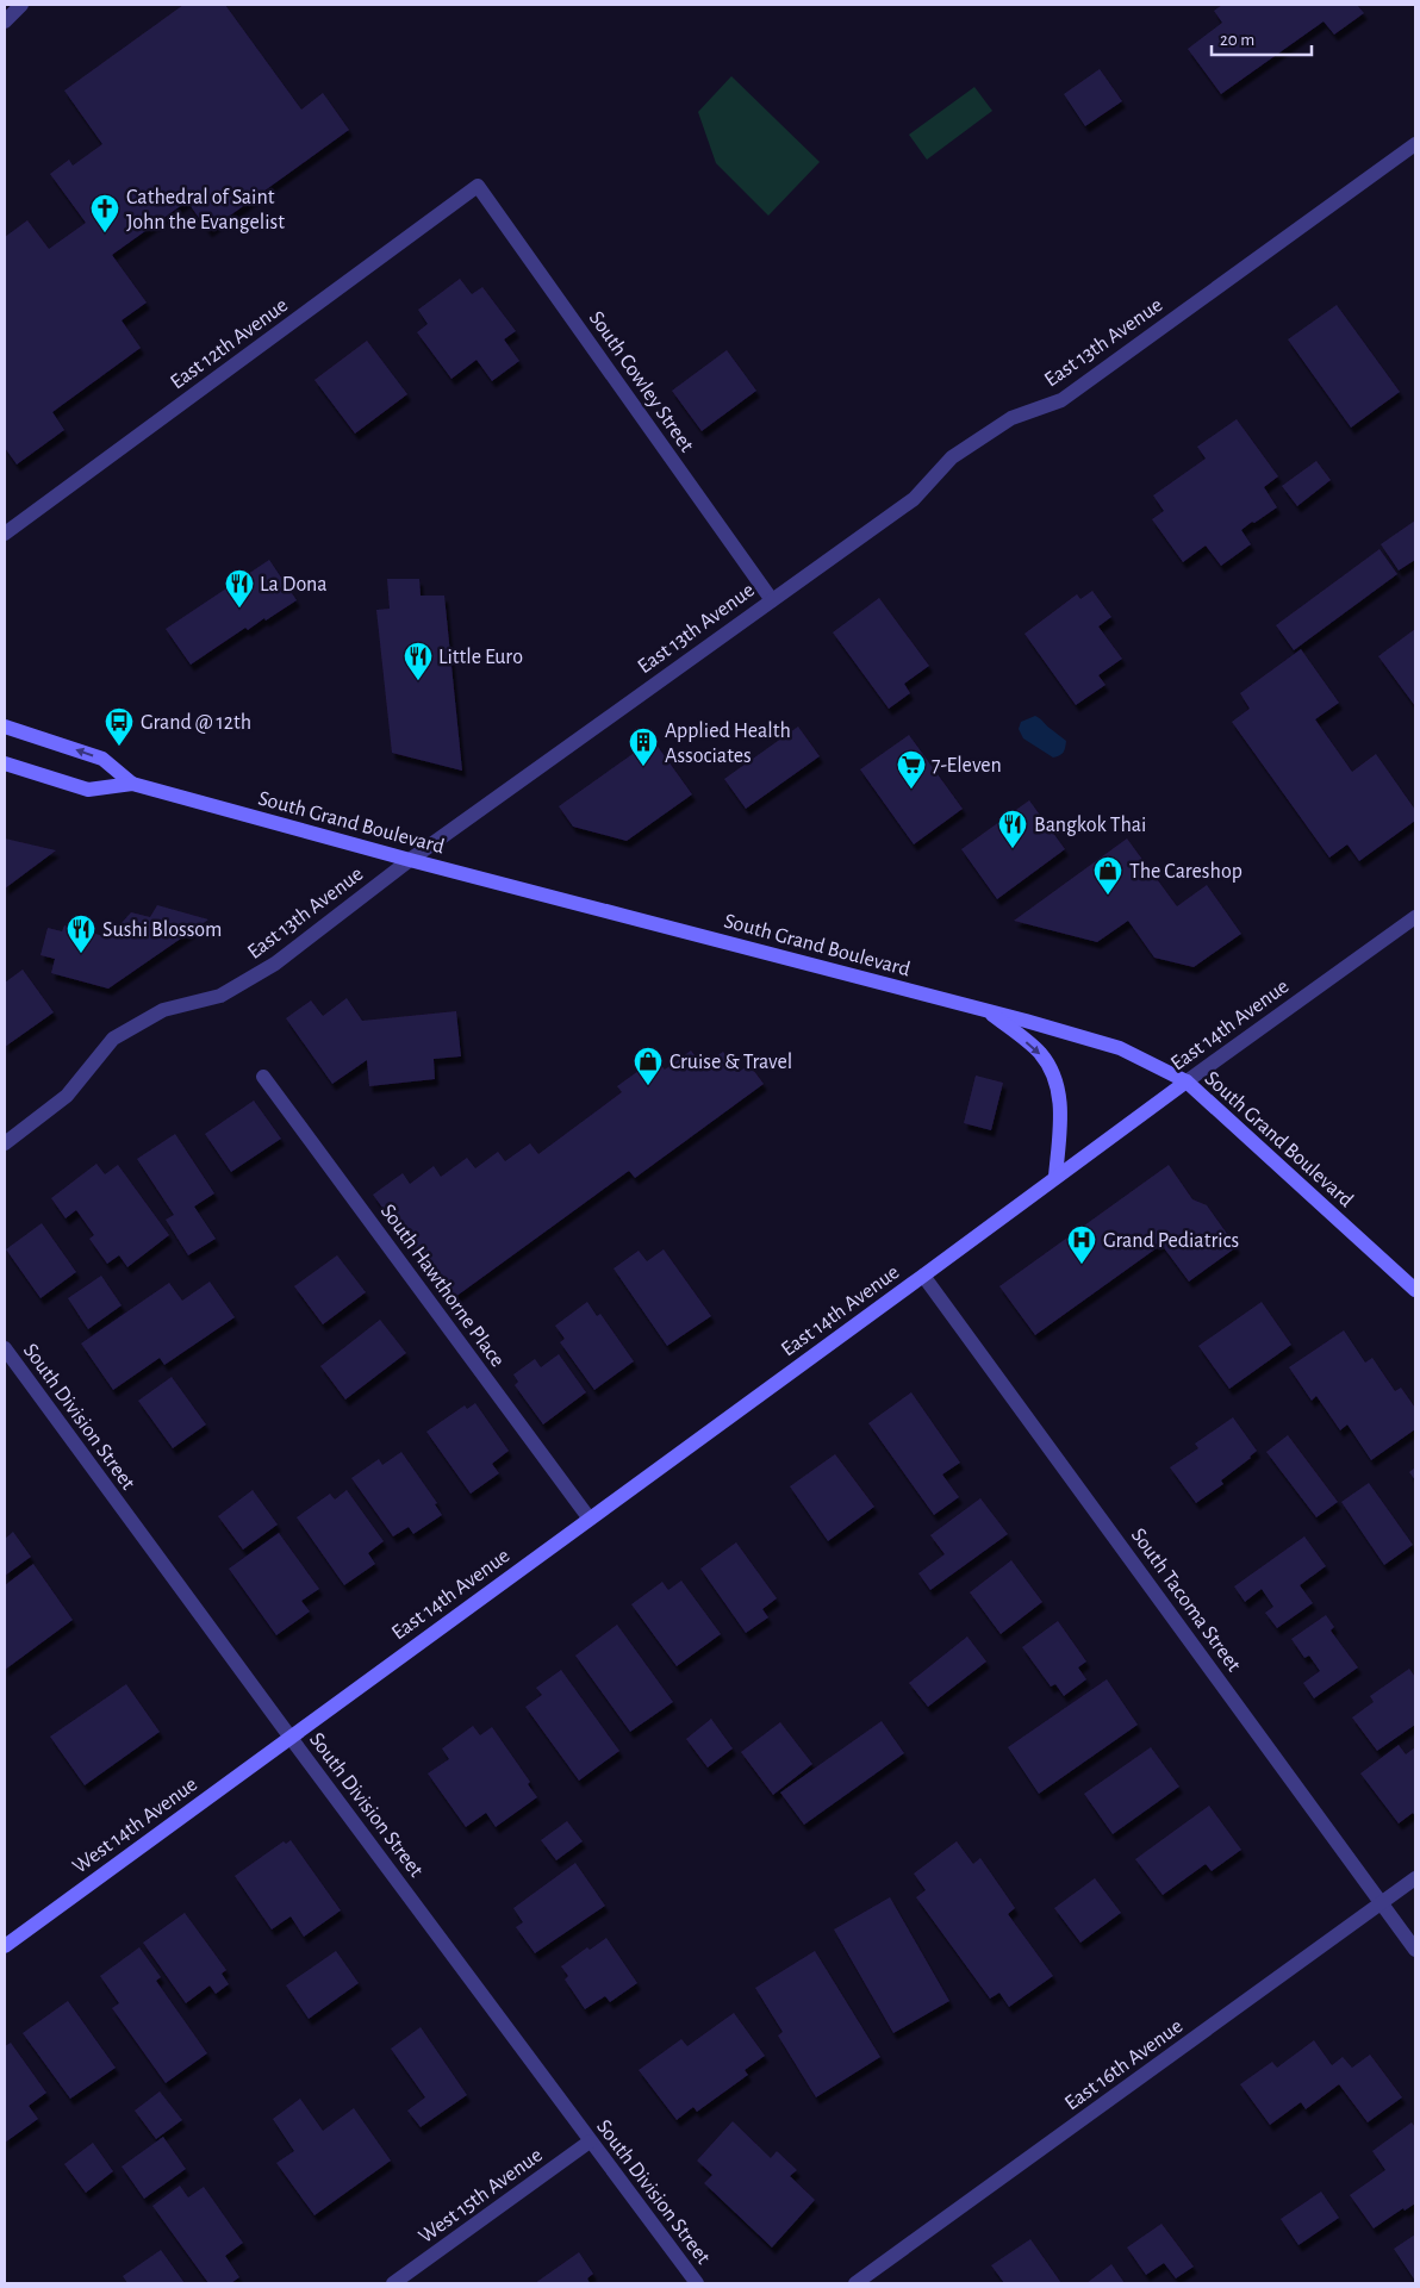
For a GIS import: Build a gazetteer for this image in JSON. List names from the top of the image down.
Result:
{
  "streets": {
    "main road": ["South Grand Boulevard", "East 14th Avenue", "West 14th Avenue"],
    "street": [
      "East 13th Avenue",
      "East 12th Avenue",
      "South Cowley Street",
      "South Hawthorne Place",
      "South Division Street",
      "South Tacoma Street",
      "East 16th Avenue",
      "West 15th Avenue"
    ]
  },
  "crossings": [
    ["East 13th Avenue", "South Cowley Street"],
    ["East 13th Avenue", "South Grand Boulevard"],
    ["East 12th Avenue", "South Cowley Street"],
    ["South Grand Boulevard", "East 14th Avenue"],
    ["East 14th Avenue", "South Hawthorne Place"],
    ["East 14th Avenue", "South Division Street"],
    ["East 14th Avenue", "South Tacoma Street"],
    ["East 14th Avenue", "West 14th Avenue"],
    ["South Division Street", "West 14th Avenue"],
    ["South Division Street", "West 15th Avenue"],
    ["South Tacoma Street", "East 16th Avenue"]
  ],
  "places": {
    "church": ["Cathedral of Saint John the Evangelist"],
    "restaurant": [
      "La Dona",
      "Little Euro",
      "Bangkok Thai",
      "Sushi Blossom"
    ],
    "bus stop": ["Grand @ 12th"],
    "building": ["Applied Health Associates"],
    "supermarket": ["7-Eleven"],
    "shop": ["The Careshop", "Cruise & Travel"],
    "hospital": ["Grand Pediatrics"]
  },
  "scale_bar": "20 m"
}
